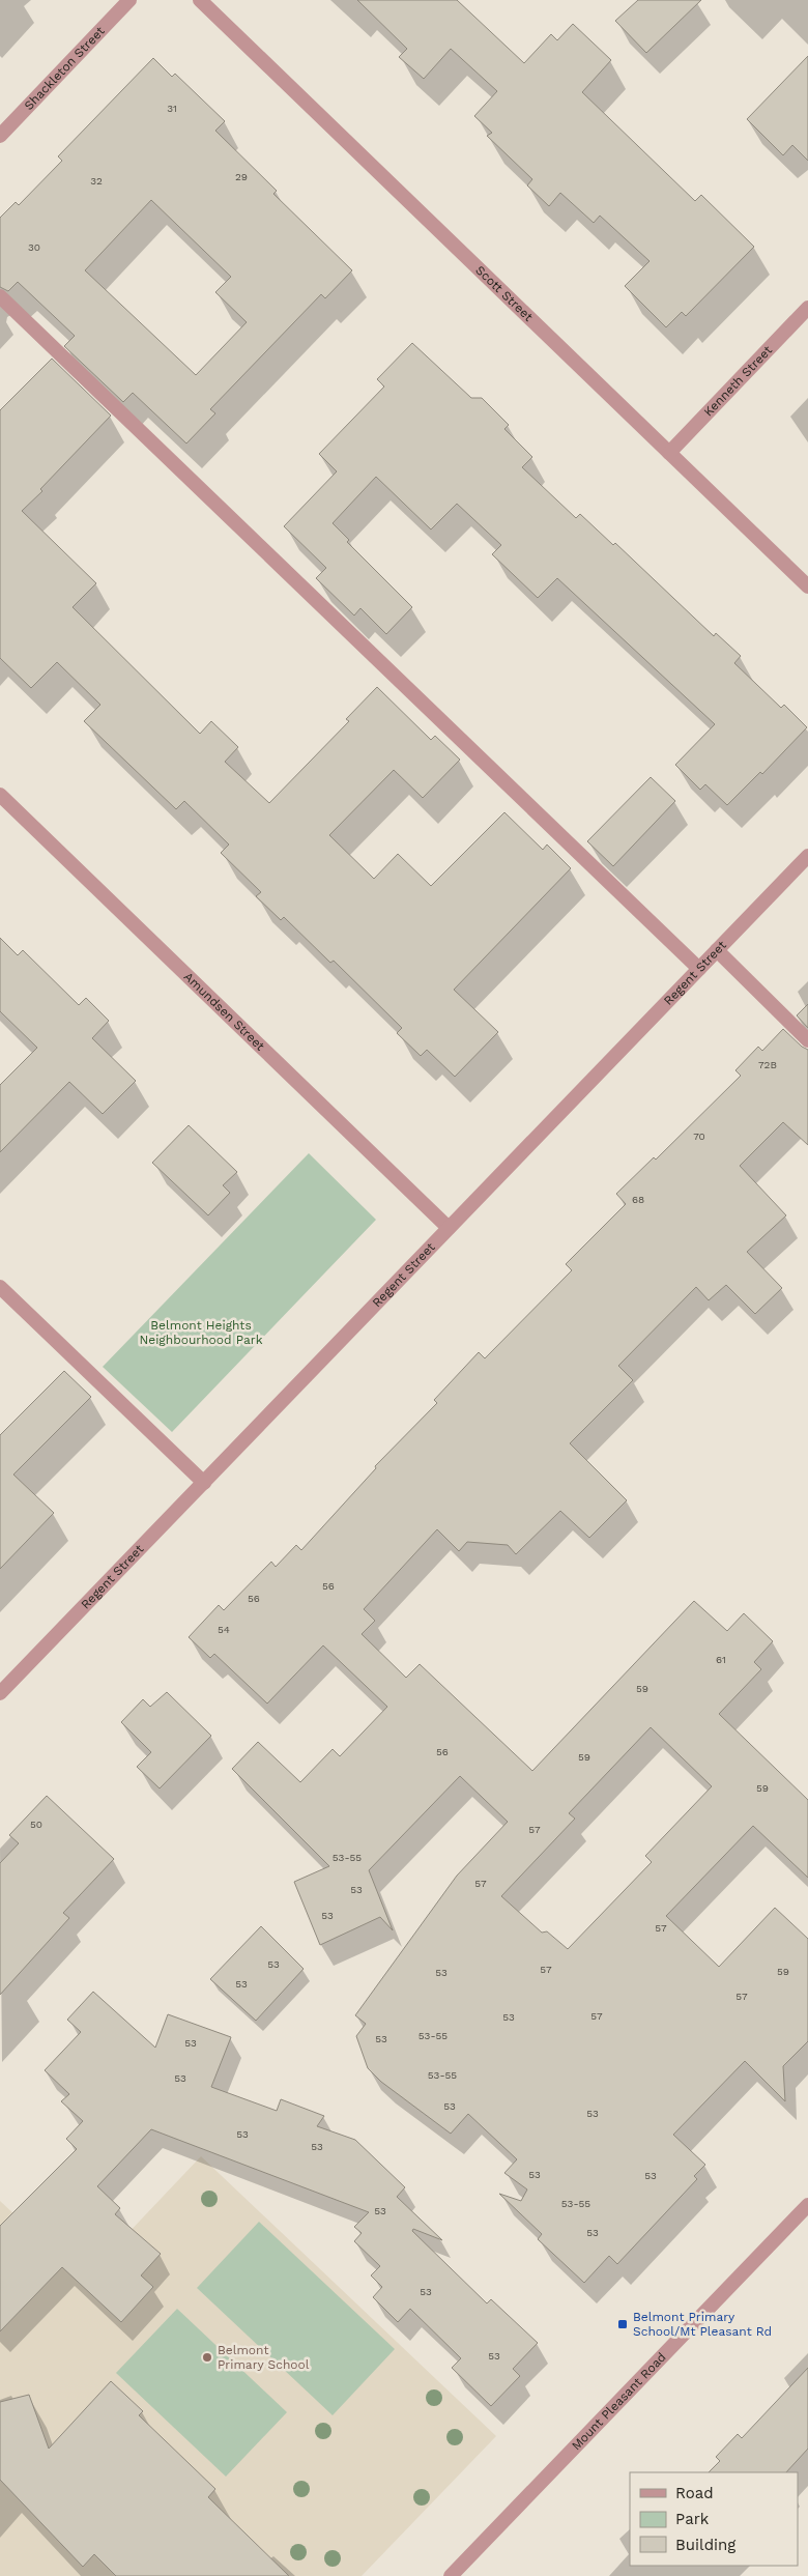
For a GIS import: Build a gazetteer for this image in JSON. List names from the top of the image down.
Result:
{
  "streets": {
    "street": [
      "Shackleton Street",
      "Scott Street",
      "Kenneth Street",
      "Regent Street",
      "Amundsen Street",
      "Mount Pleasant Road"
    ]
  },
  "crossings": [
    ["Scott Street", "Kenneth Street"],
    ["Regent Street", "Amundsen Street"]
  ],
  "parks": ["Belmont Heights Neighbourhood Park"],
  "places": {
    "transit": ["Belmont Primary School/Mt Pleasant Rd"],
    "other": ["Belmont Primary School"]
  },
  "house_numbers": [
    "31",
    "29",
    "32",
    "30",
    "72B",
    "70",
    "68",
    "56",
    "56",
    "54",
    "61",
    "59",
    "56",
    "59",
    "59",
    "50",
    "57",
    "53-55",
    "57",
    "53",
    "53",
    "57",
    "53",
    "57",
    "59",
    "53",
    "53",
    "57",
    "57",
    "53",
    "53-55",
    "53",
    "53",
    "53-55",
    "53",
    "53",
    "53",
    "53",
    "53",
    "53",
    "53",
    "53-55",
    "53",
    "53",
    "53",
    "53"
  ],
  "legend": ["Road", "Park", "Building"]
}
